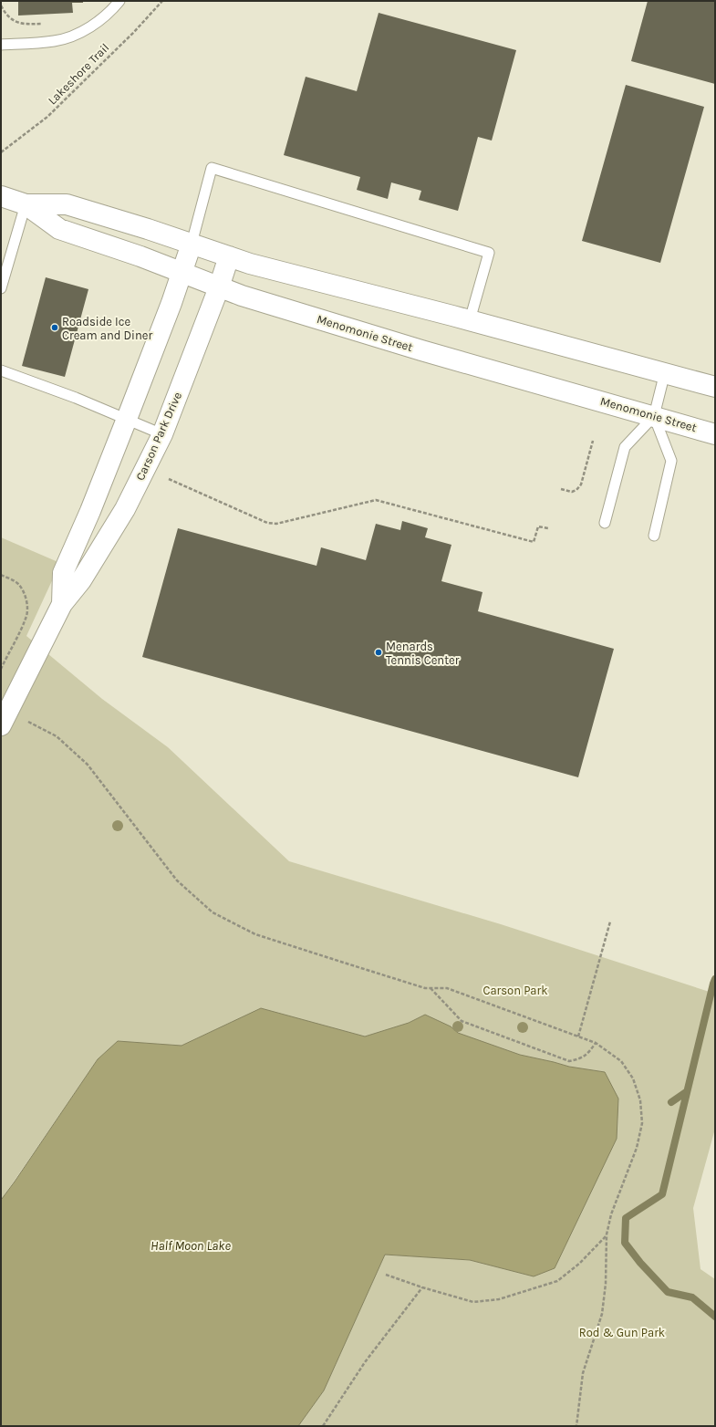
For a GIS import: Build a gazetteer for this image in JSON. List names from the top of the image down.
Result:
{
  "streets": {
    "main road": ["Menomonie Street", "Carson Park Drive"],
    "path": ["Lakeshore Trail"]
  },
  "crossings": [
    ["Menomonie Street", "Carson Park Drive"]
  ],
  "water": ["Half Moon Lake"],
  "parks": ["Carson Park", "Rod & Gun Park"],
  "places": ["Roadside Ice Cream and Diner", "Menards Tennis Center"]
}
